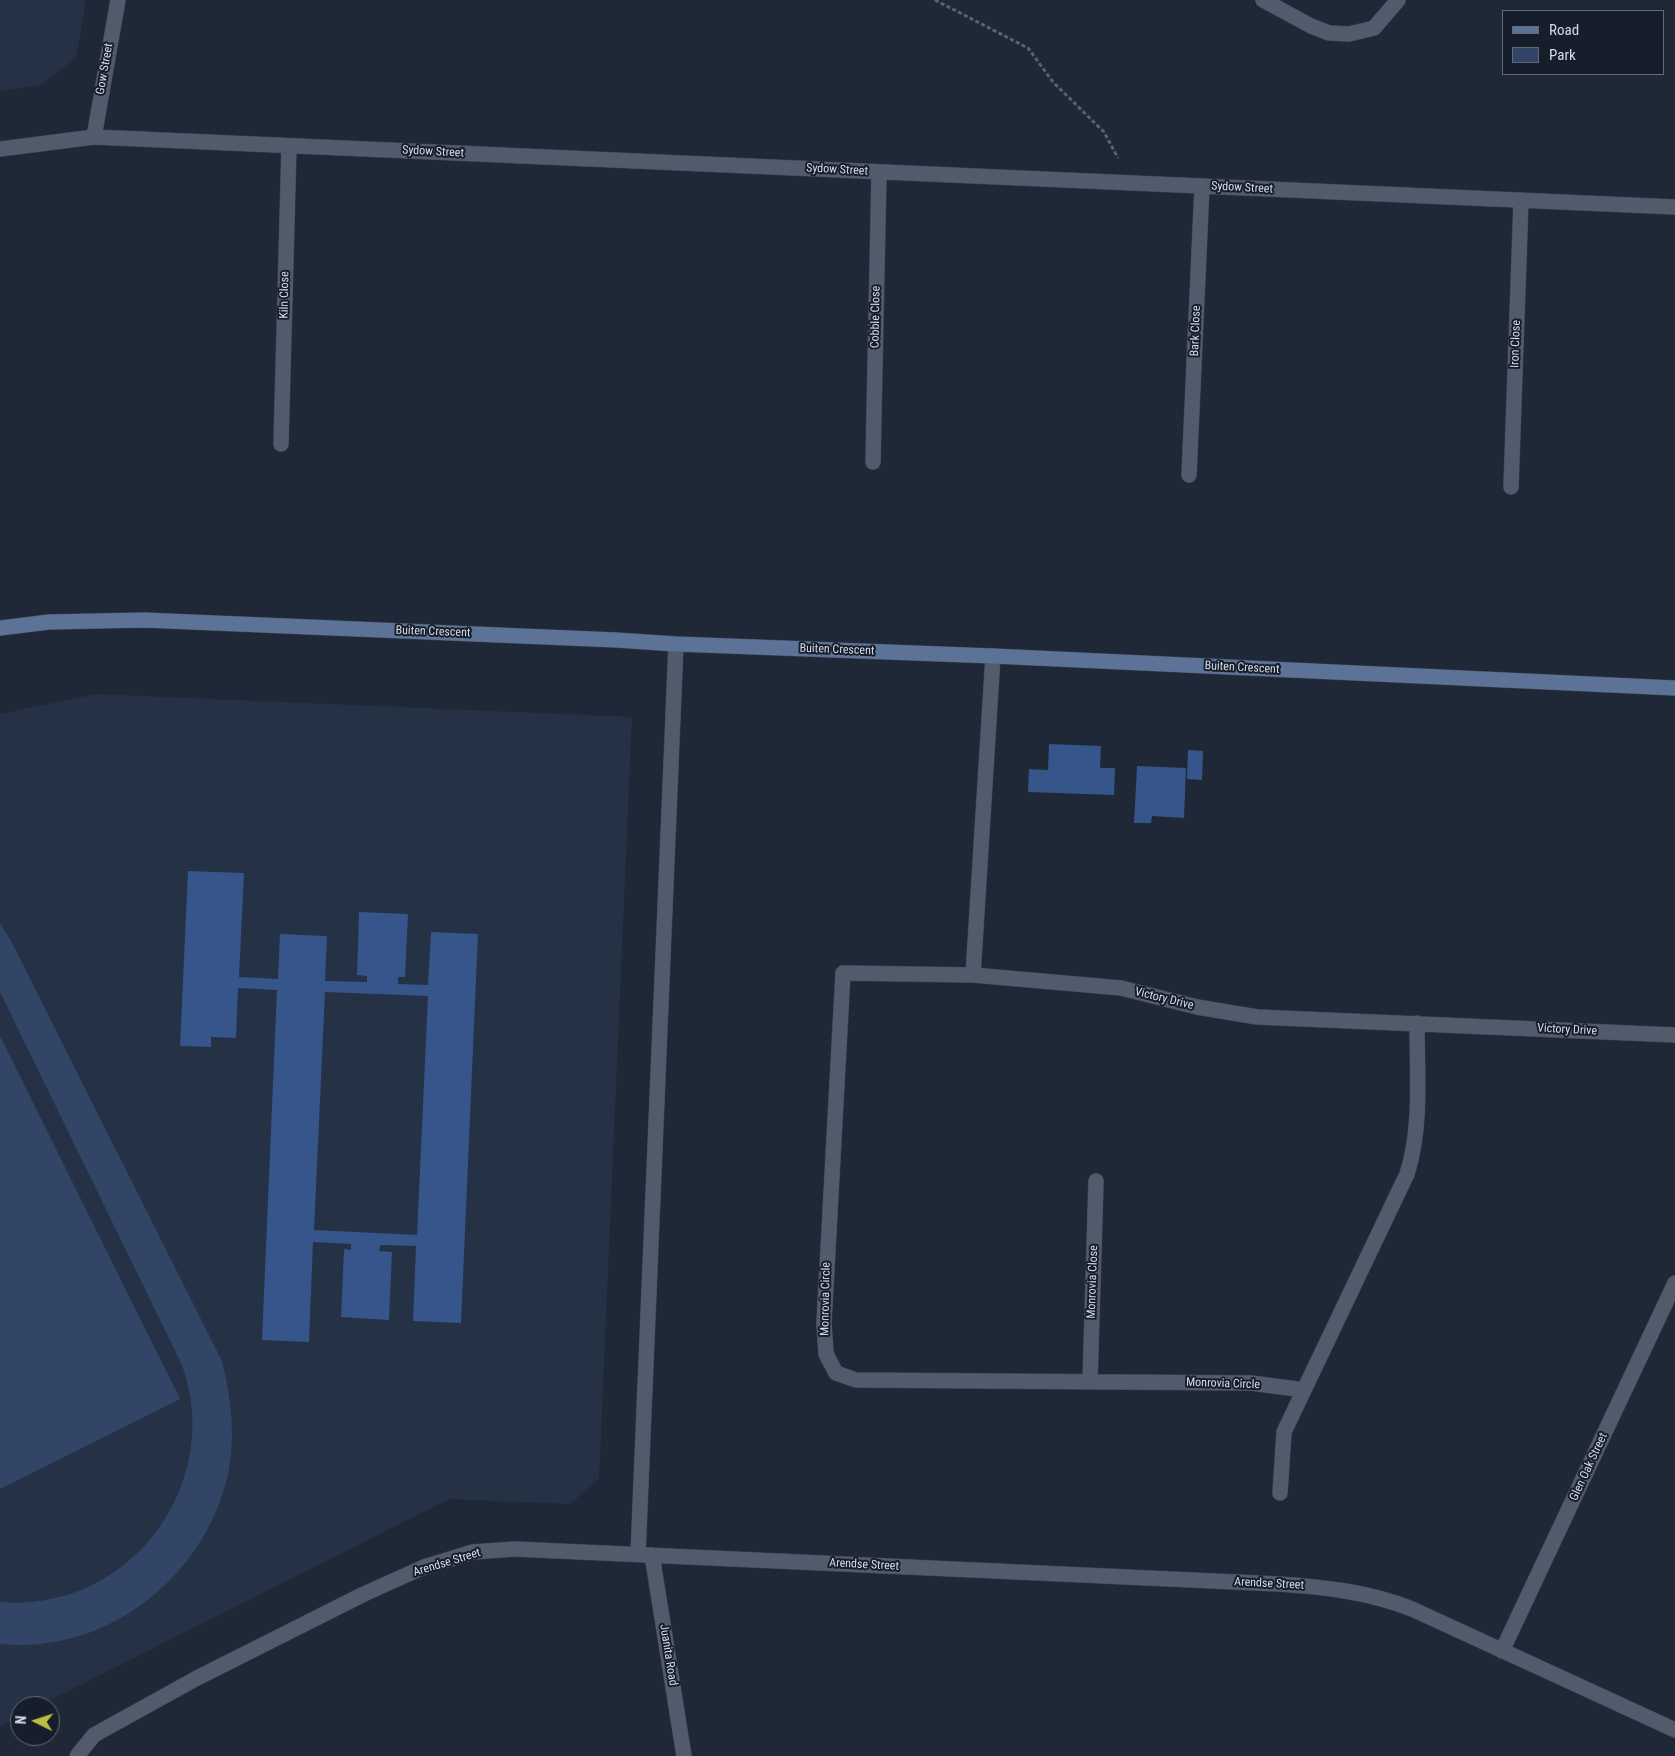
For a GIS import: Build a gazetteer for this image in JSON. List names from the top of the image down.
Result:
{
  "streets": {
    "street": [
      "Gow Street",
      "Sydow Street",
      "Kiln Close",
      "Cobble Close",
      "Bark Close",
      "Iron Close",
      "Buiten Crescent",
      "Victory Drive",
      "Monrovia Close",
      "Monrovia Circle",
      "Glen Oak Street",
      "Arendse Street",
      "Juanita Road"
    ]
  },
  "crossings": [
    ["Gow Street", "Sydow Street"],
    ["Sydow Street", "Kiln Close"],
    ["Sydow Street", "Cobble Close"],
    ["Sydow Street", "Bark Close"],
    ["Sydow Street", "Iron Close"],
    ["Buiten Crescent", "Juanita Road"],
    ["Victory Drive", "Monrovia Circle"],
    ["Monrovia Close", "Monrovia Circle"],
    ["Glen Oak Street", "Arendse Street"],
    ["Arendse Street", "Juanita Road"]
  ],
  "legend": ["Road", "Park"],
  "north": "left"
}
